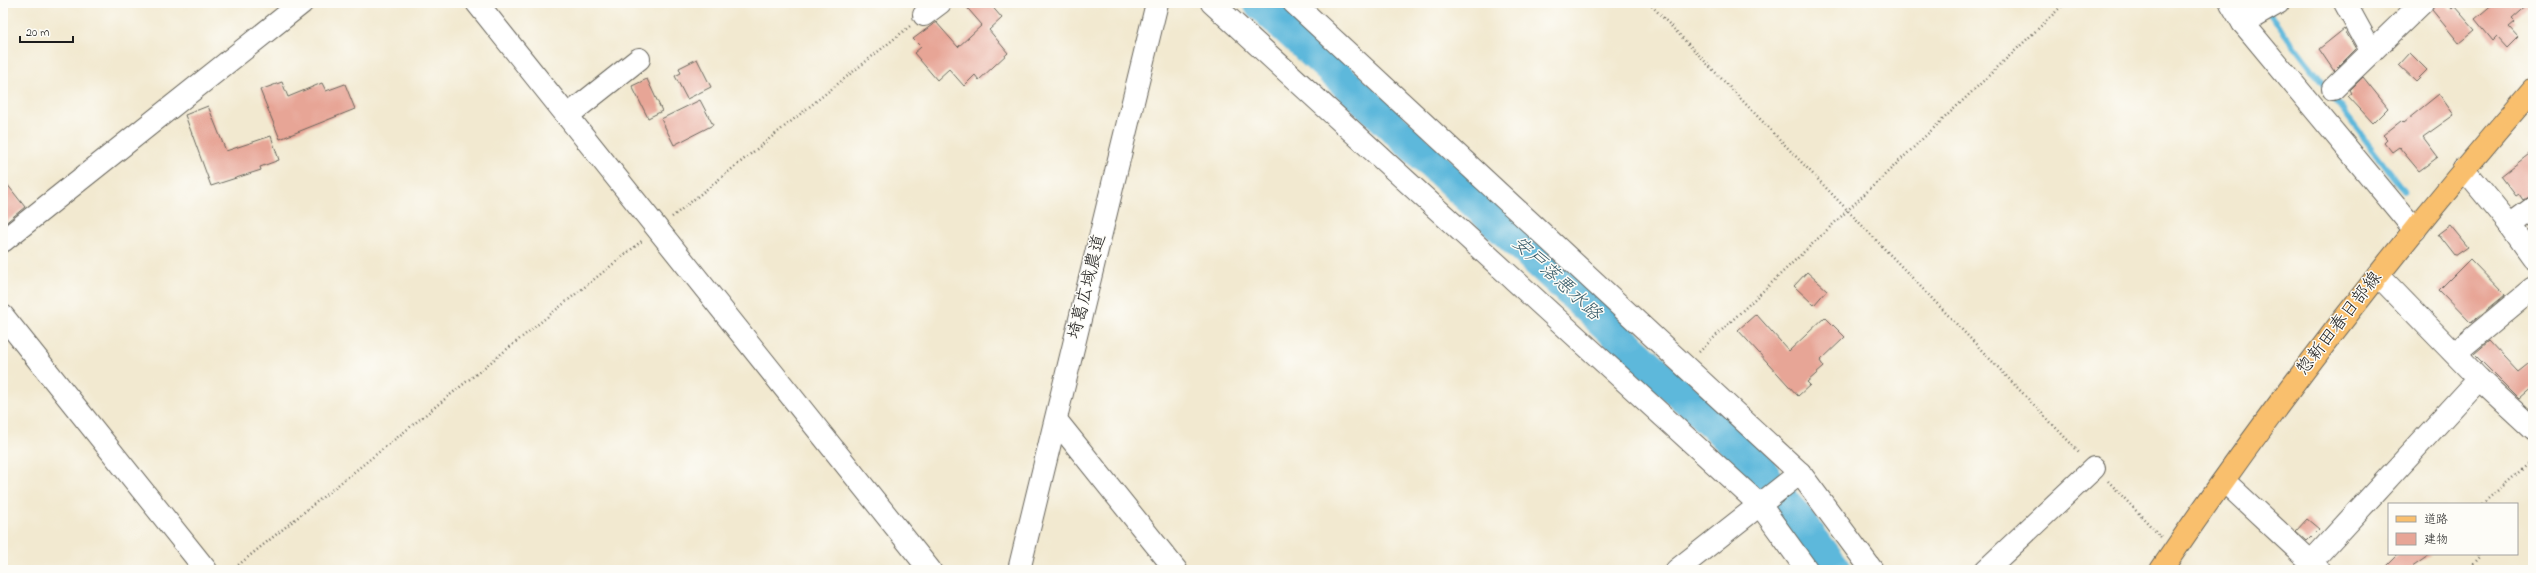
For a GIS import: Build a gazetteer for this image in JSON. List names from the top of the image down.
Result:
{
  "streets": {
    "main road": ["惣新田春日部線"],
    "street": ["埼葛広域農道"]
  },
  "water": ["安戸落悪水路"],
  "legend": ["道路", "建物"],
  "scale_bar": "20 m"
}
